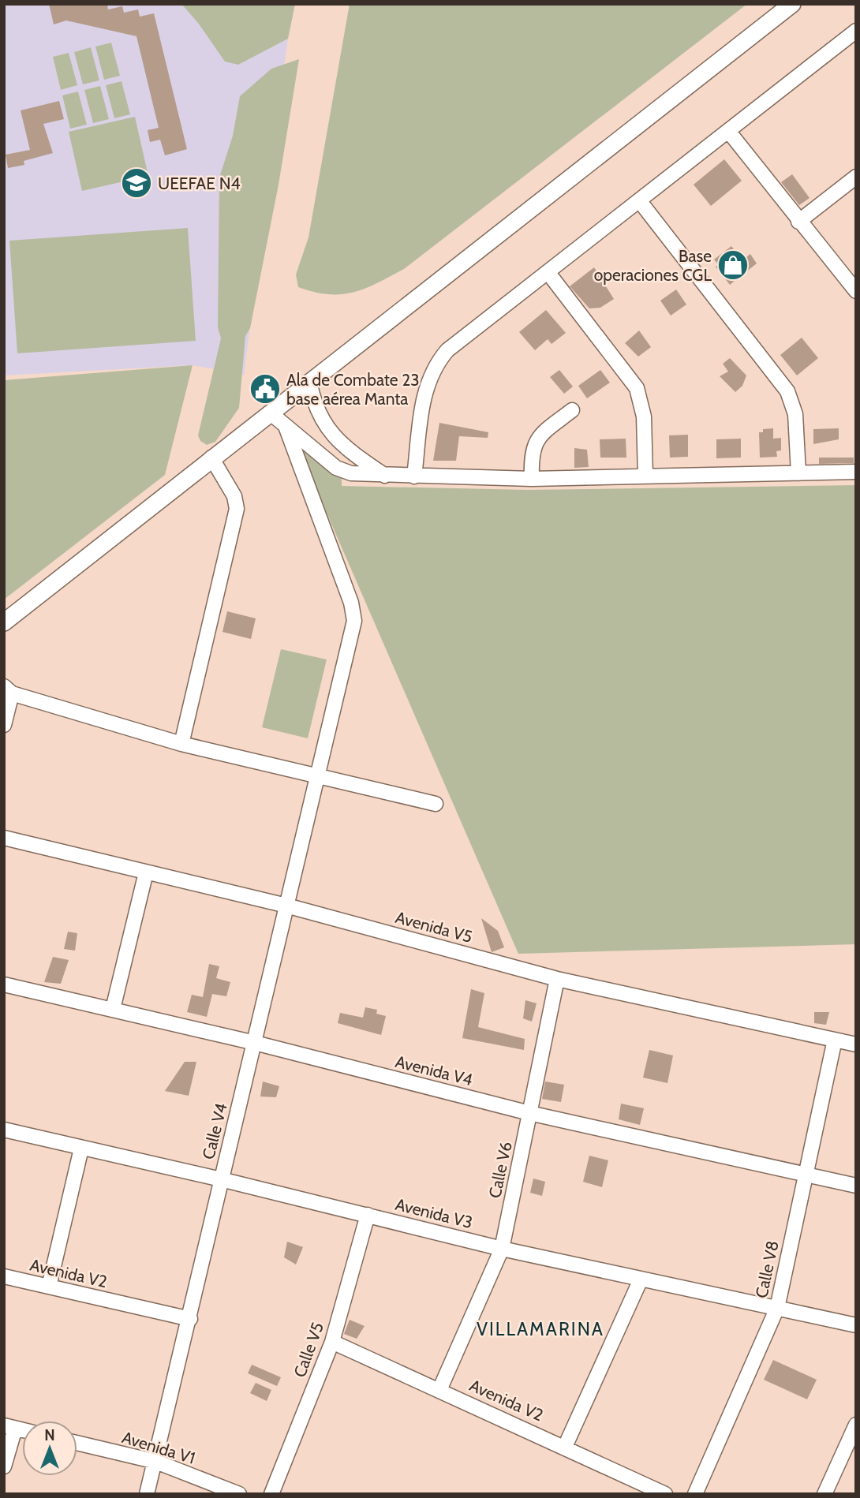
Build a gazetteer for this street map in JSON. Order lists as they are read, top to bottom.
{
  "streets": {
    "street": [
      "Avenida V5",
      "Avenida V4",
      "Calle V4",
      "Calle V6",
      "Avenida V3",
      "Calle V8",
      "Avenida V2",
      "Calle V5",
      "Avenida V1"
    ]
  },
  "crossings": [
    ["Avenida V5", "Calle V4"],
    ["Avenida V5", "Calle V6"],
    ["Avenida V5", "Calle V8"],
    ["Avenida V4", "Calle V4"],
    ["Avenida V4", "Calle V6"],
    ["Avenida V4", "Calle V8"],
    ["Calle V4", "Avenida V3"],
    ["Calle V4", "Avenida V2"],
    ["Calle V4", "Avenida V1"],
    ["Calle V6", "Avenida V3"],
    ["Calle V6", "Avenida V2"],
    ["Avenida V3", "Calle V8"],
    ["Avenida V3", "Calle V5"],
    ["Avenida V2", "Calle V5"]
  ],
  "districts": ["VILLAMARINA"],
  "places": {
    "school or university": ["UEEFAE N4"],
    "shop": ["Base operaciones CGL"],
    "public building": ["Ala de Combate 23 base aérea Manta"]
  },
  "north": "top"
}
